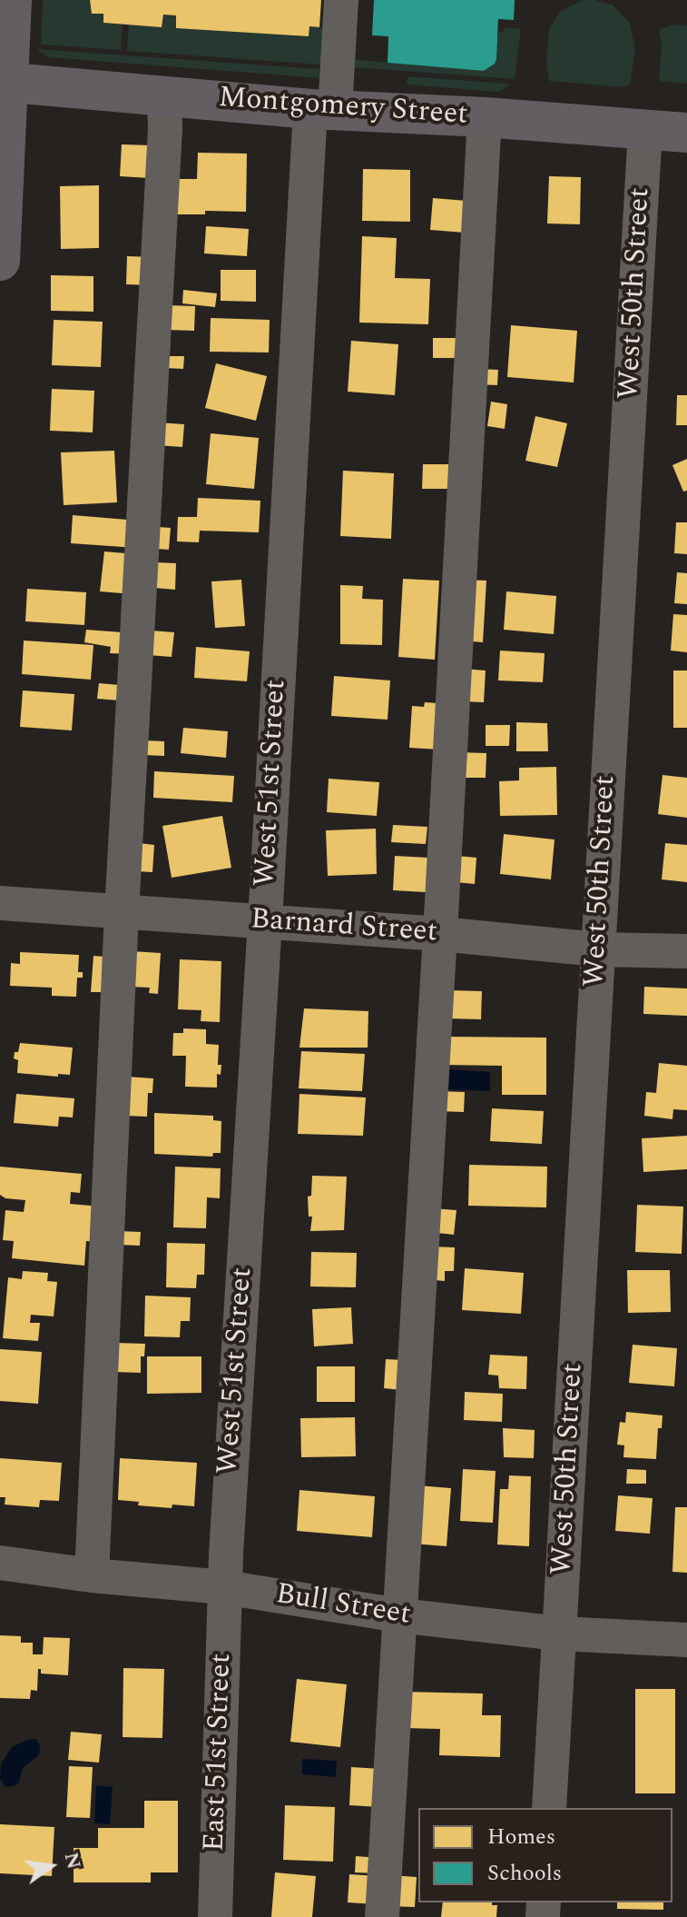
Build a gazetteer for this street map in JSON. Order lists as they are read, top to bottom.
{
  "streets": {
    "main road": ["Montgomery Street"],
    "street": [
      "West 50th Street",
      "West 51st Street",
      "Barnard Street",
      "Bull Street",
      "East 51st Street"
    ]
  },
  "crossings": [
    ["Montgomery Street", "West 50th Street"],
    ["Montgomery Street", "West 51st Street"],
    ["West 50th Street", "Barnard Street"],
    ["West 50th Street", "Bull Street"],
    ["West 51st Street", "Barnard Street"],
    ["West 51st Street", "Bull Street"],
    ["West 51st Street", "East 51st Street"],
    ["Bull Street", "East 51st Street"]
  ],
  "legend": ["Homes", "Schools"],
  "north": "right"
}
